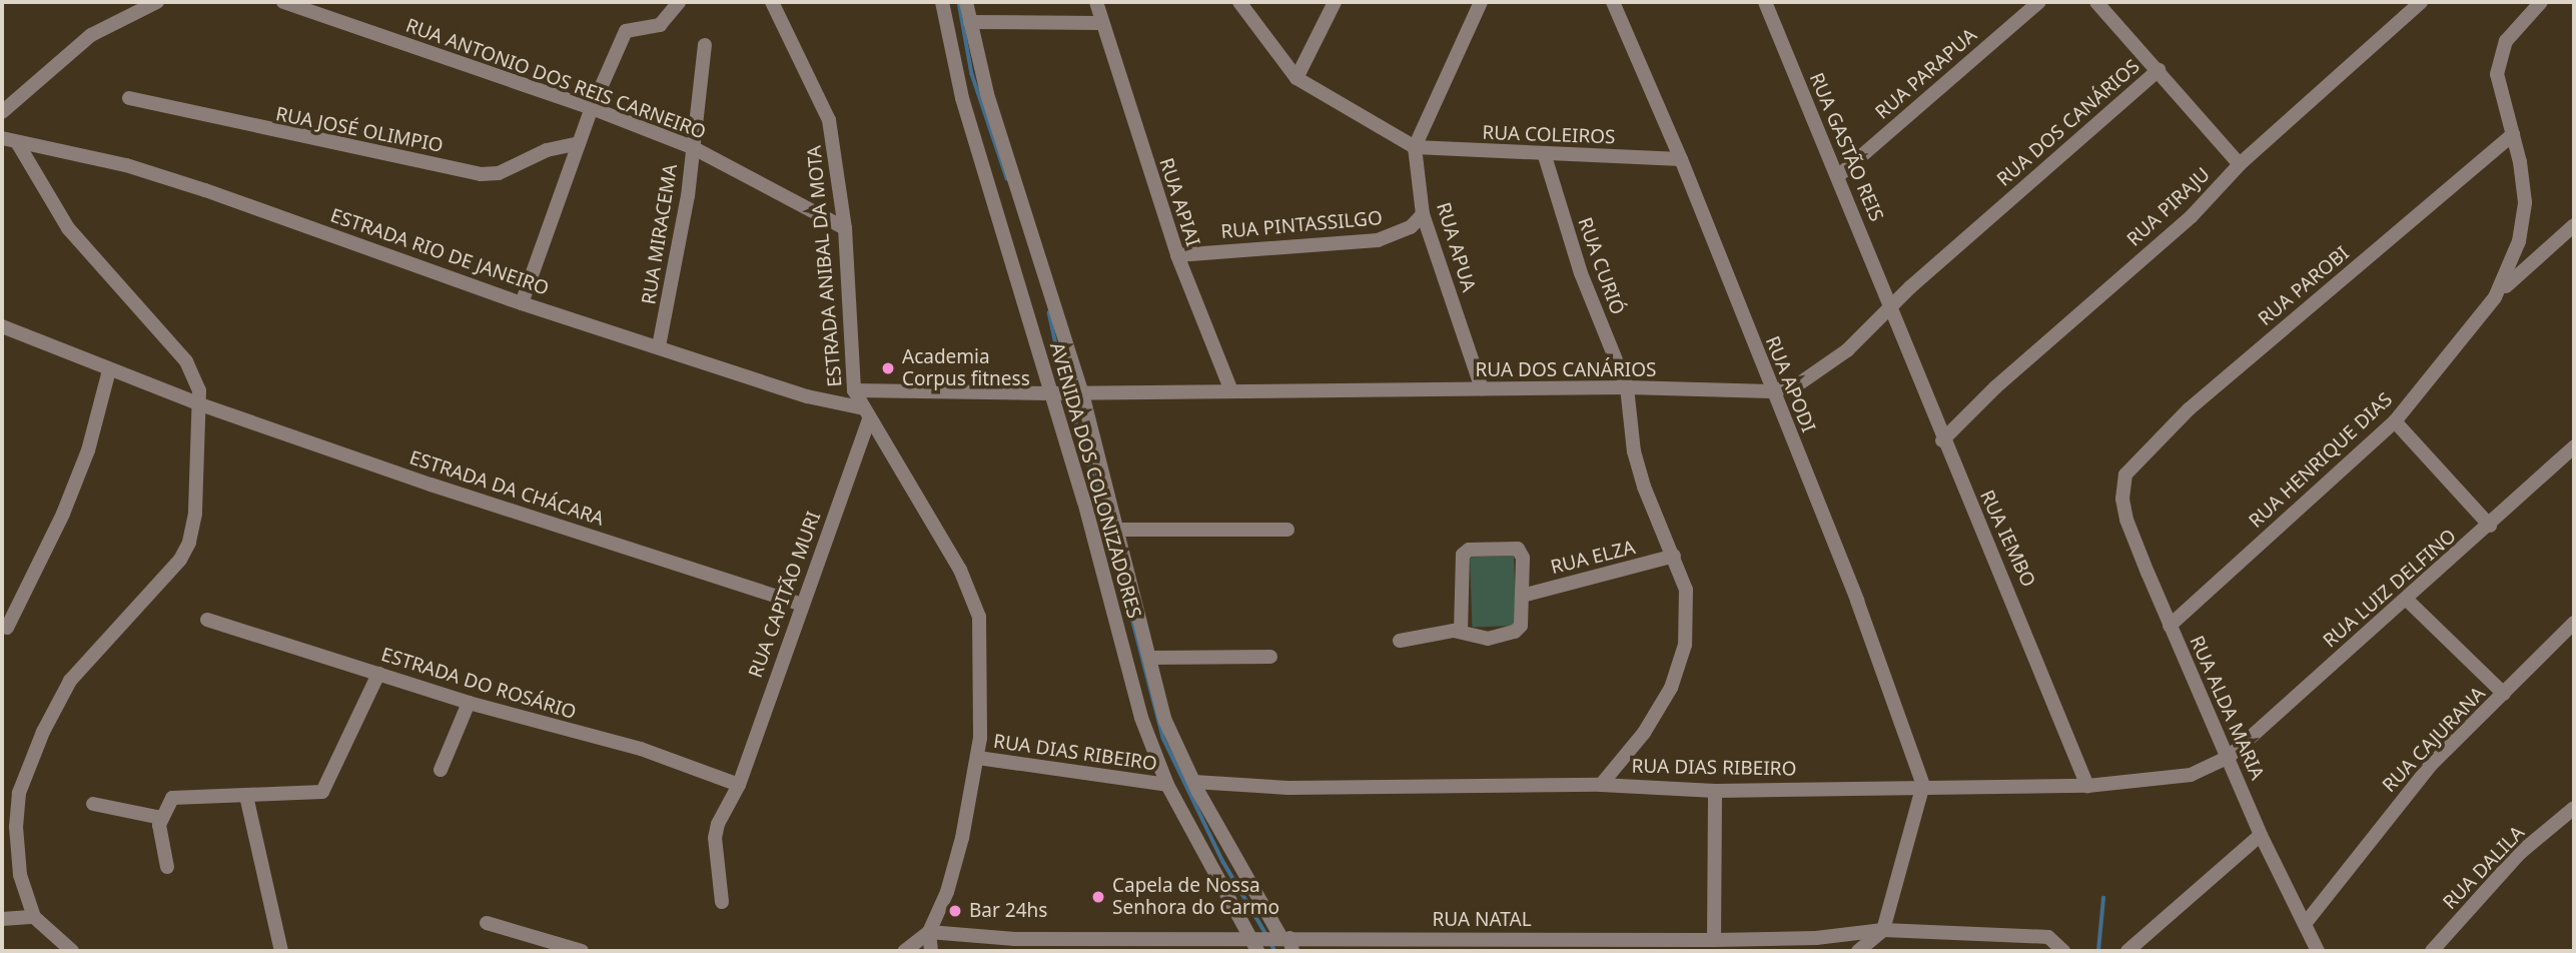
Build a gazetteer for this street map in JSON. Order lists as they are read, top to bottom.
{
  "streets": {
    "street": [
      "RUA PARAPUA",
      "RUA ANTONIO DOS REIS CARNEIRO",
      "RUA DOS CANÁRIOS",
      "RUA JOSÉ OLIMPIO",
      "RUA COLEIROS",
      "RUA GASTÃO REIS",
      "RUA APIAI",
      "RUA PIRAJU",
      "RUA PINTASSILGO",
      "RUA MIRACEMA",
      "RUA APUA",
      "ESTRADA RIO DE JANEIRO",
      "ESTRADA ANIBAL DA MOTA",
      "RUA CURIÓ",
      "RUA PAROBI",
      "RUA APODI",
      "RUA HENRIQUE DIAS",
      "AVENIDA DOS COLONIZADORES",
      "ESTRADA DA CHÁCARA",
      "RUA IEMBO",
      "RUA ELZA",
      "RUA LUIZ DELFINO",
      "RUA CAPITÃO MURI",
      "ESTRADA DO ROSÁRIO",
      "RUA ALDA MARIA",
      "RUA CAJURANA",
      "RUA DIAS RIBEIRO",
      "RUA DALILA",
      "RUA NATAL"
    ]
  },
  "crossings": [
    ["RUA PARAPUA", "RUA GASTÃO REIS"],
    ["RUA ANTONIO DOS REIS CARNEIRO", "RUA MIRACEMA"],
    ["RUA ANTONIO DOS REIS CARNEIRO", "ESTRADA ANIBAL DA MOTA"],
    ["RUA DOS CANÁRIOS", "RUA GASTÃO REIS"],
    ["RUA DOS CANÁRIOS", "RUA APIAI"],
    ["RUA DOS CANÁRIOS", "RUA APUA"],
    ["RUA DOS CANÁRIOS", "ESTRADA ANIBAL DA MOTA"],
    ["RUA DOS CANÁRIOS", "RUA CURIÓ"],
    ["RUA DOS CANÁRIOS", "RUA APODI"],
    ["RUA DOS CANÁRIOS", "AVENIDA DOS COLONIZADORES"],
    ["RUA DOS CANÁRIOS", "RUA IEMBO"],
    ["RUA COLEIROS", "RUA APUA"],
    ["RUA COLEIROS", "RUA CURIÓ"],
    ["RUA COLEIROS", "RUA APODI"],
    ["RUA GASTÃO REIS", "RUA IEMBO"],
    ["RUA APIAI", "RUA PINTASSILGO"],
    ["RUA PIRAJU", "RUA IEMBO"],
    ["RUA PINTASSILGO", "RUA APUA"],
    ["RUA MIRACEMA", "ESTRADA RIO DE JANEIRO"],
    ["ESTRADA RIO DE JANEIRO", "ESTRADA ANIBAL DA MOTA"],
    ["ESTRADA RIO DE JANEIRO", "RUA CAPITÃO MURI"],
    ["ESTRADA ANIBAL DA MOTA", "RUA CAPITÃO MURI"],
    ["ESTRADA ANIBAL DA MOTA", "RUA DIAS RIBEIRO"],
    ["ESTRADA ANIBAL DA MOTA", "RUA NATAL"],
    ["RUA CURIÓ", "RUA ELZA"],
    ["RUA CURIÓ", "RUA DIAS RIBEIRO"],
    ["RUA PAROBI", "RUA HENRIQUE DIAS"],
    ["RUA PAROBI", "RUA ALDA MARIA"],
    ["RUA APODI", "RUA DIAS RIBEIRO"],
    ["RUA HENRIQUE DIAS", "RUA ALDA MARIA"],
    ["AVENIDA DOS COLONIZADORES", "RUA DIAS RIBEIRO"],
    ["AVENIDA DOS COLONIZADORES", "RUA NATAL"],
    ["ESTRADA DA CHÁCARA", "RUA CAPITÃO MURI"],
    ["RUA IEMBO", "RUA DIAS RIBEIRO"],
    ["RUA LUIZ DELFINO", "RUA ALDA MARIA"],
    ["RUA LUIZ DELFINO", "RUA DIAS RIBEIRO"],
    ["RUA CAPITÃO MURI", "ESTRADA DO ROSÁRIO"],
    ["RUA ALDA MARIA", "RUA CAJURANA"],
    ["RUA ALDA MARIA", "RUA DIAS RIBEIRO"]
  ],
  "places": ["Academia Corpus fitness", "Capela de Nossa Senhora do Carmo", "Bar 24hs"]
}
